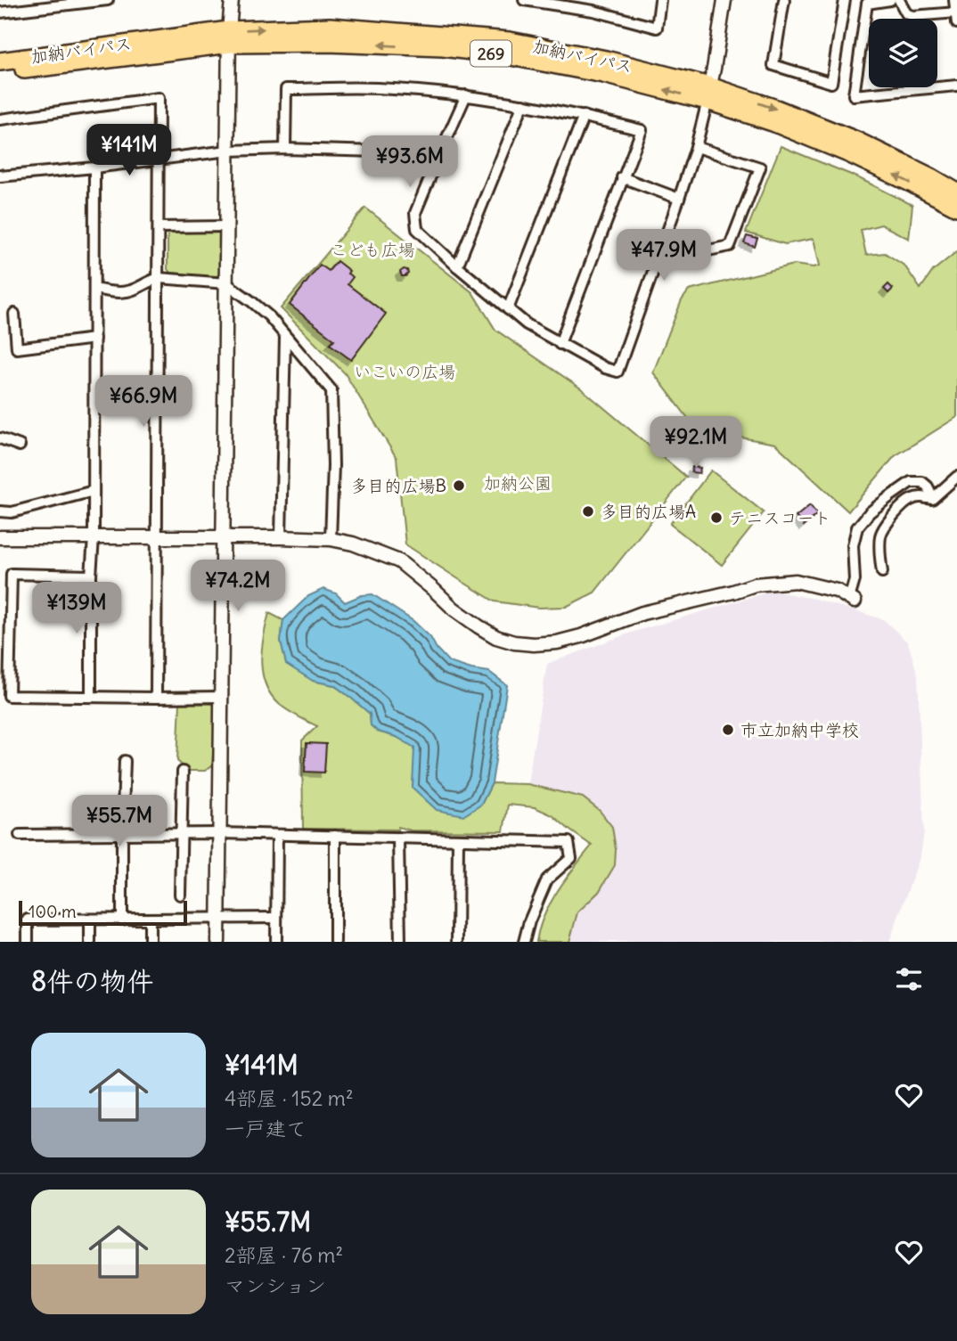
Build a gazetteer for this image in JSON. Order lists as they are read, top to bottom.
{
  "streets": {
    "highway": ["加納バイパス", "269"]
  },
  "parks": ["こども広場", "いこいの広場", "加納公園"],
  "places": [
    "多目的広場B",
    "多目的広場A",
    "テニスコート",
    "市立加納中学校"
  ],
  "scale_bar": "100 m",
  "page": {
    "price": [
      "¥141M",
      "¥93.6M",
      "¥47.9M",
      "¥66.9M",
      "¥92.1M",
      "¥74.2M",
      "¥139M",
      "¥55.7M"
    ],
    "scale": "100 m",
    "heading": "8件の物件",
    "list": [
      {
        "name": "¥141M",
        "note": "4部屋 · 152 m² · 一戸建て"
      },
      {
        "name": "¥55.7M",
        "note": "2部屋 · 76 m² · マンション"
      }
    ]
  }
}
